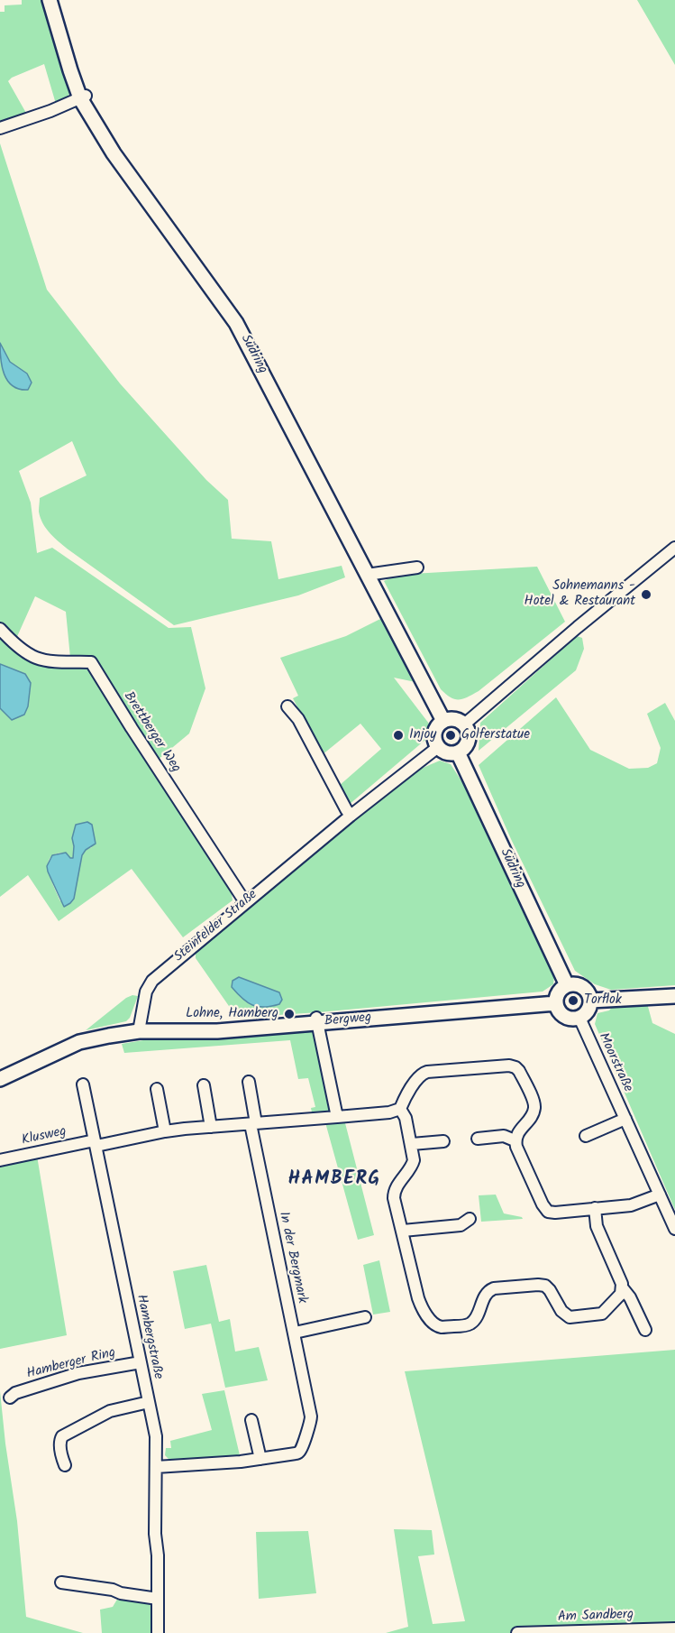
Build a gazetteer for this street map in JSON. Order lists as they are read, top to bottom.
{
  "streets": {
    "main road": ["Südring", "Bergweg"],
    "street": [
      "Brettberger Weg",
      "Steinfelder Straße",
      "Moorstraße",
      "Klusweg",
      "In der Bergmark",
      "Hambergstraße",
      "Hamberger Ring",
      "Am Sandberg"
    ]
  },
  "crossings": [
    ["Südring", "Steinfelder Straße"],
    ["Südring", "Bergweg"],
    ["Südring", "Moorstraße"],
    ["Brettberger Weg", "Steinfelder Straße"],
    ["Steinfelder Straße", "Bergweg"],
    ["Bergweg", "Moorstraße"],
    ["Klusweg", "Hambergstraße"],
    ["In der Bergmark", "Hambergstraße"],
    ["Hambergstraße", "Hamberger Ring"]
  ],
  "districts": ["HAMBERG"],
  "places": [
    "Sohnemanns - Hotel & Restaurant",
    "Injoy",
    "Golferstatue",
    "Torflok",
    "Lohne, Hamberg"
  ]
}
